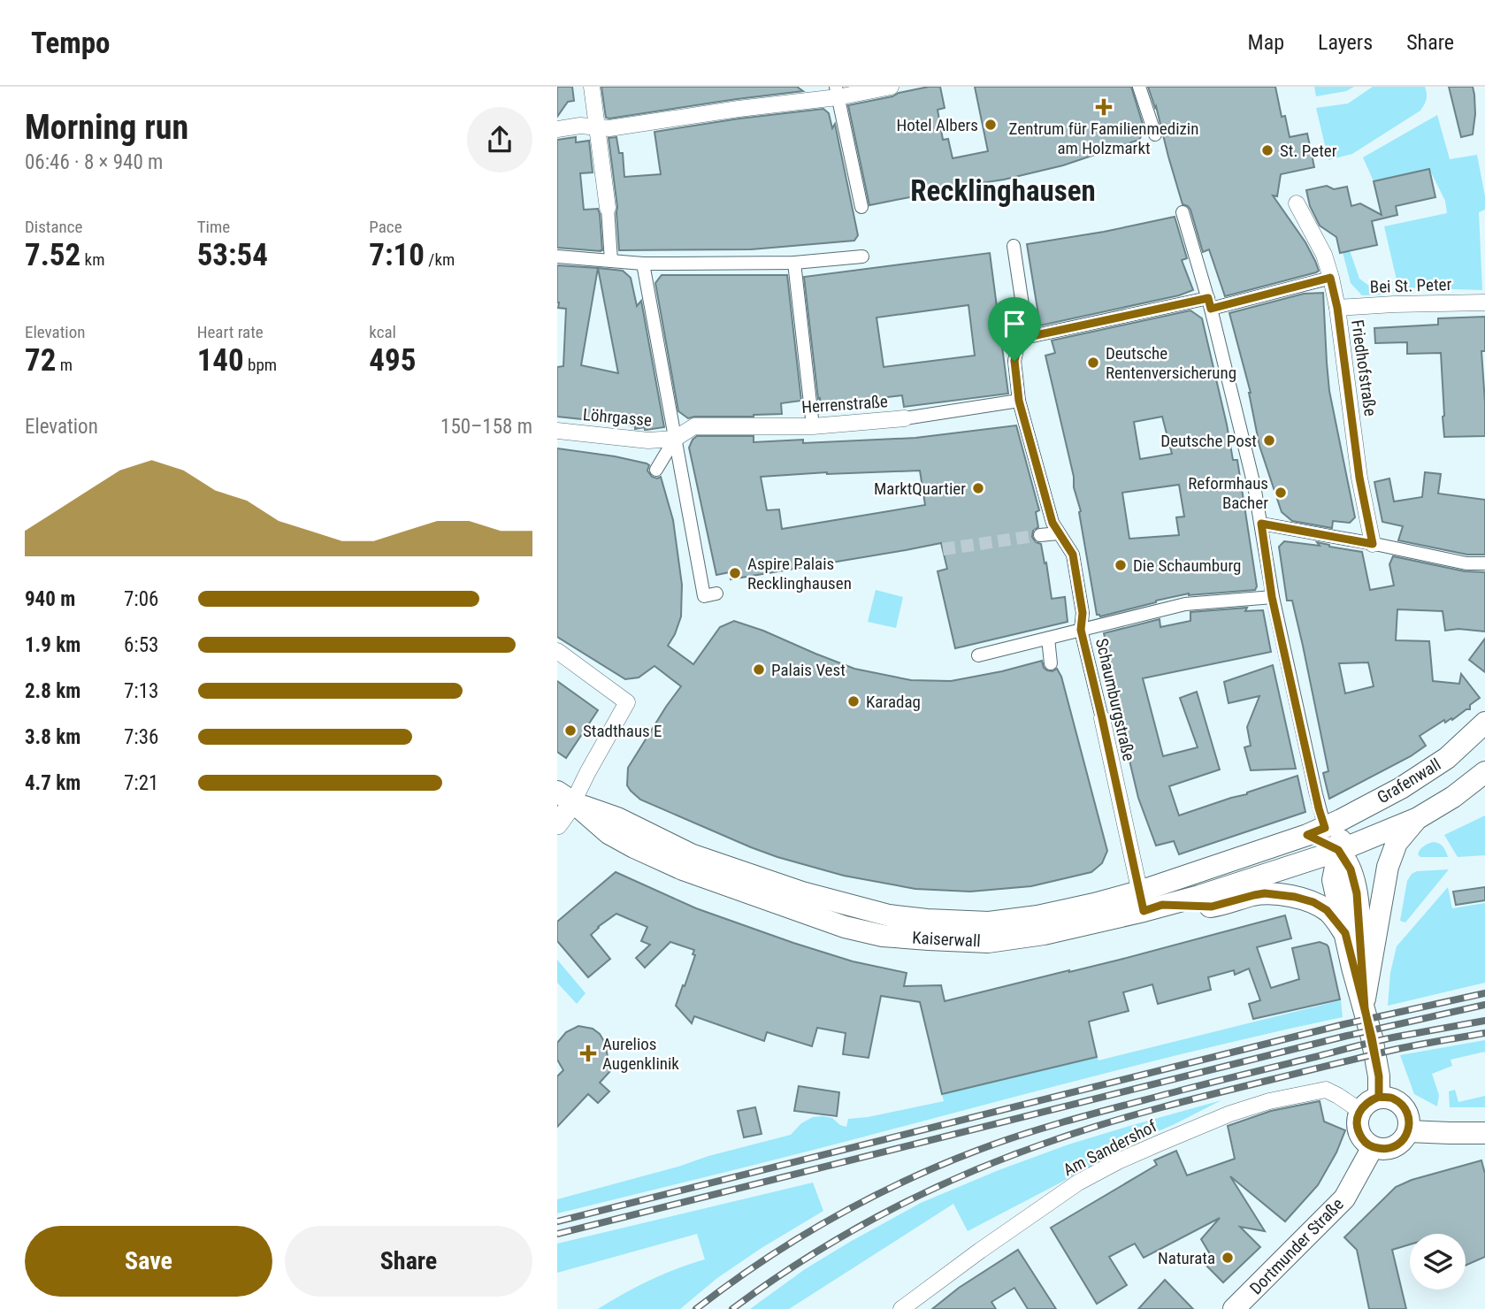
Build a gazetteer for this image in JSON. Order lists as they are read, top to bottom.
{
  "streets": {
    "main road": ["Grafenwall", "Kaiserwall", "Dortmunder Straße"],
    "street": [
      "Bei St. Peter",
      "Friedhofstraße",
      "Herrenstraße",
      "Löhrgasse",
      "Schaumburgstraße",
      "Am Sandershof"
    ]
  },
  "crossings": [
    ["Bei St. Peter", "Friedhofstraße"],
    ["Herrenstraße", "Löhrgasse"],
    ["Herrenstraße", "Schaumburgstraße"],
    ["Schaumburgstraße", "Kaiserwall"],
    ["Grafenwall", "Kaiserwall"],
    ["Am Sandershof", "Dortmunder Straße"]
  ],
  "districts": ["Recklinghausen"],
  "places": {
    "health": ["Zentrum für Familienmedizin am Holzmarkt", "Aurelios Augenklinik"],
    "other": [
      "Hotel Albers",
      "St. Peter",
      "Deutsche Rentenversicherung",
      "Deutsche Post",
      "MarktQuartier",
      "Reformhaus Bacher",
      "Die Schaumburg",
      "Aspire Palais Recklinghausen",
      "Palais Vest",
      "Karadag",
      "Stadthaus E",
      "Naturata"
    ]
  },
  "page": {
    "header": "Tempo",
    "nav": ["Map", "Layers", "Share"],
    "heading": ["Morning run", "06:46 · 8 × 940 m"],
    "stats": [
      ["Distance", "7.52 km"],
      ["Time", "53:54"],
      ["Pace", "7:10 /km"],
      ["Elevation", "72 m"],
      ["Heart rate", "140 bpm"],
      ["kcal", "495"]
    ],
    "chart": ["Elevation", "150–158 m"],
    "list": [
      {
        "name": "940 m",
        "note": "7:06"
      },
      {
        "name": "1.9 km",
        "note": "6:53"
      },
      {
        "name": "2.8 km",
        "note": "7:13"
      },
      {
        "name": "3.8 km",
        "note": "7:36"
      },
      {
        "name": "4.7 km",
        "note": "7:21"
      }
    ],
    "buttons": ["Save", "Share"]
  }
}
